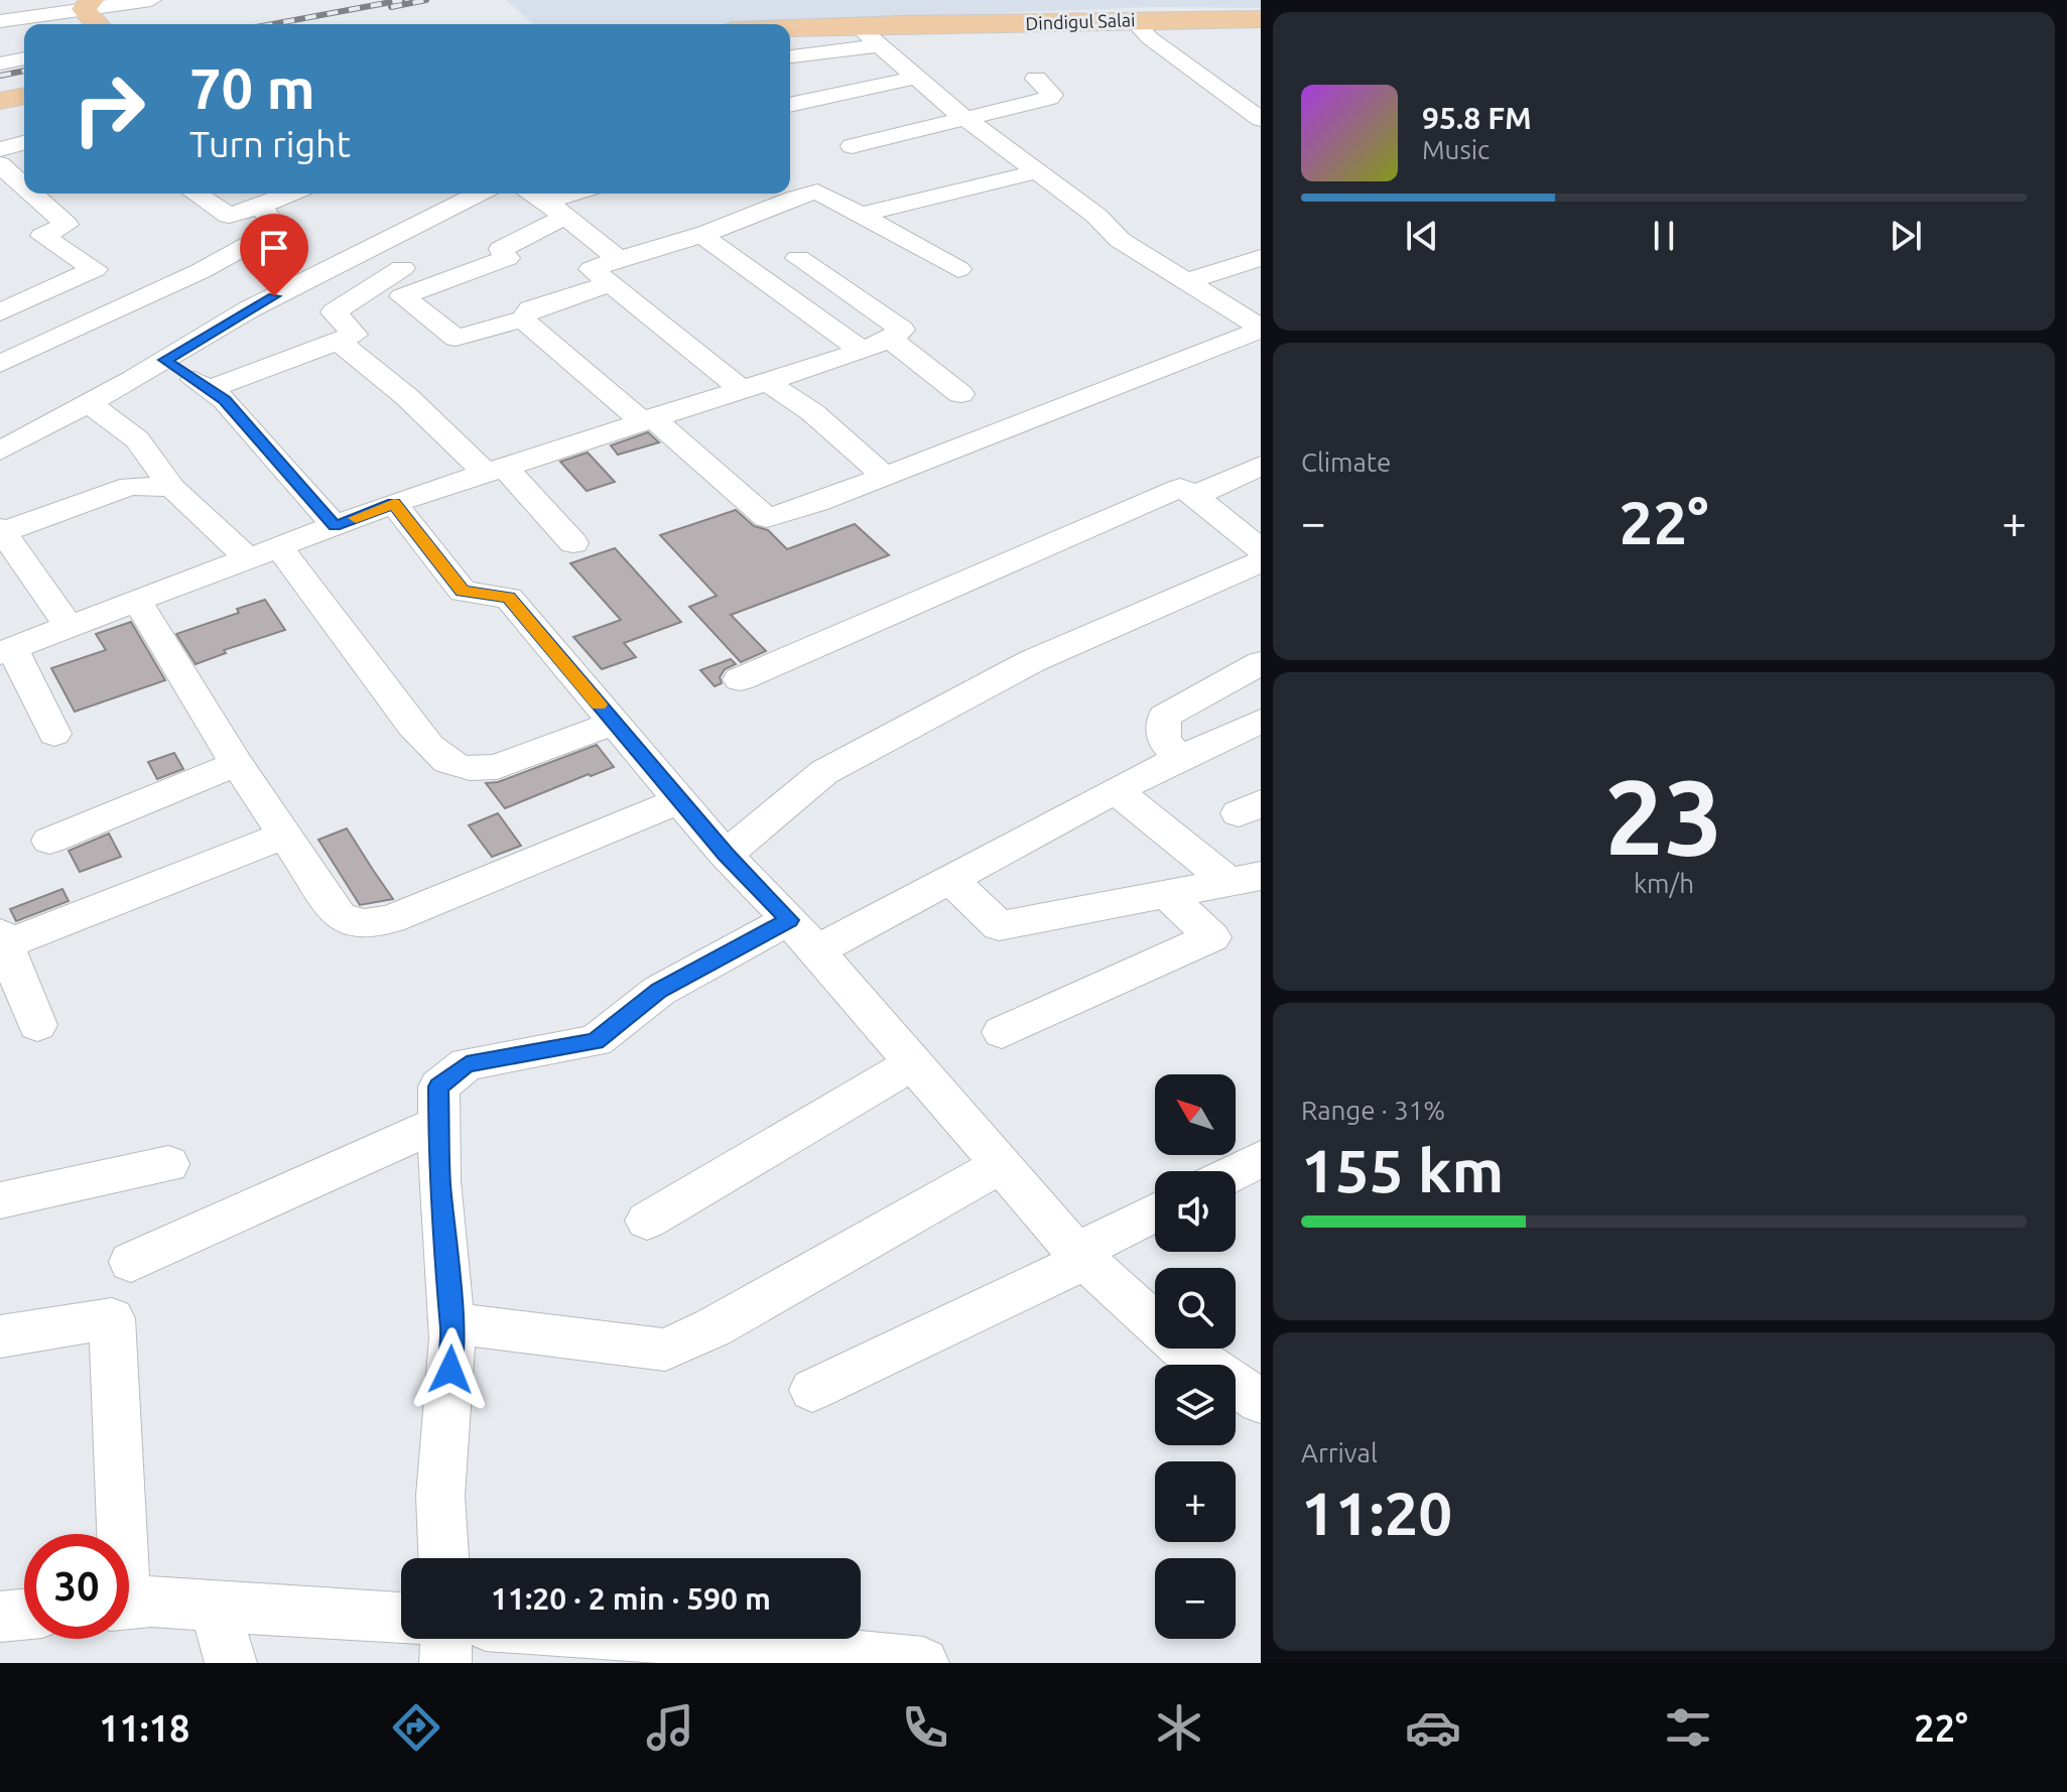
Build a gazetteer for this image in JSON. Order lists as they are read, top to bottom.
{
  "streets": {
    "main road": ["Dindigul Salai"]
  },
  "north": "top left",
  "page": {
    "turn": ["70 m", "Turn right"],
    "song": ["95.8 FM", "Music"],
    "tile": [
      "Climate",
      ["23", "km/h"],
      ["Range · 31%", "155 km"],
      ["Arrival", "11:20"]
    ],
    "heat": ["−", "22°", "+"],
    "map_buttons": ["+", "−"],
    "limit": "30",
    "trip": "11:20 · 2 min · 590 m",
    "tabs": ["11:18", "22°"]
  }
}
